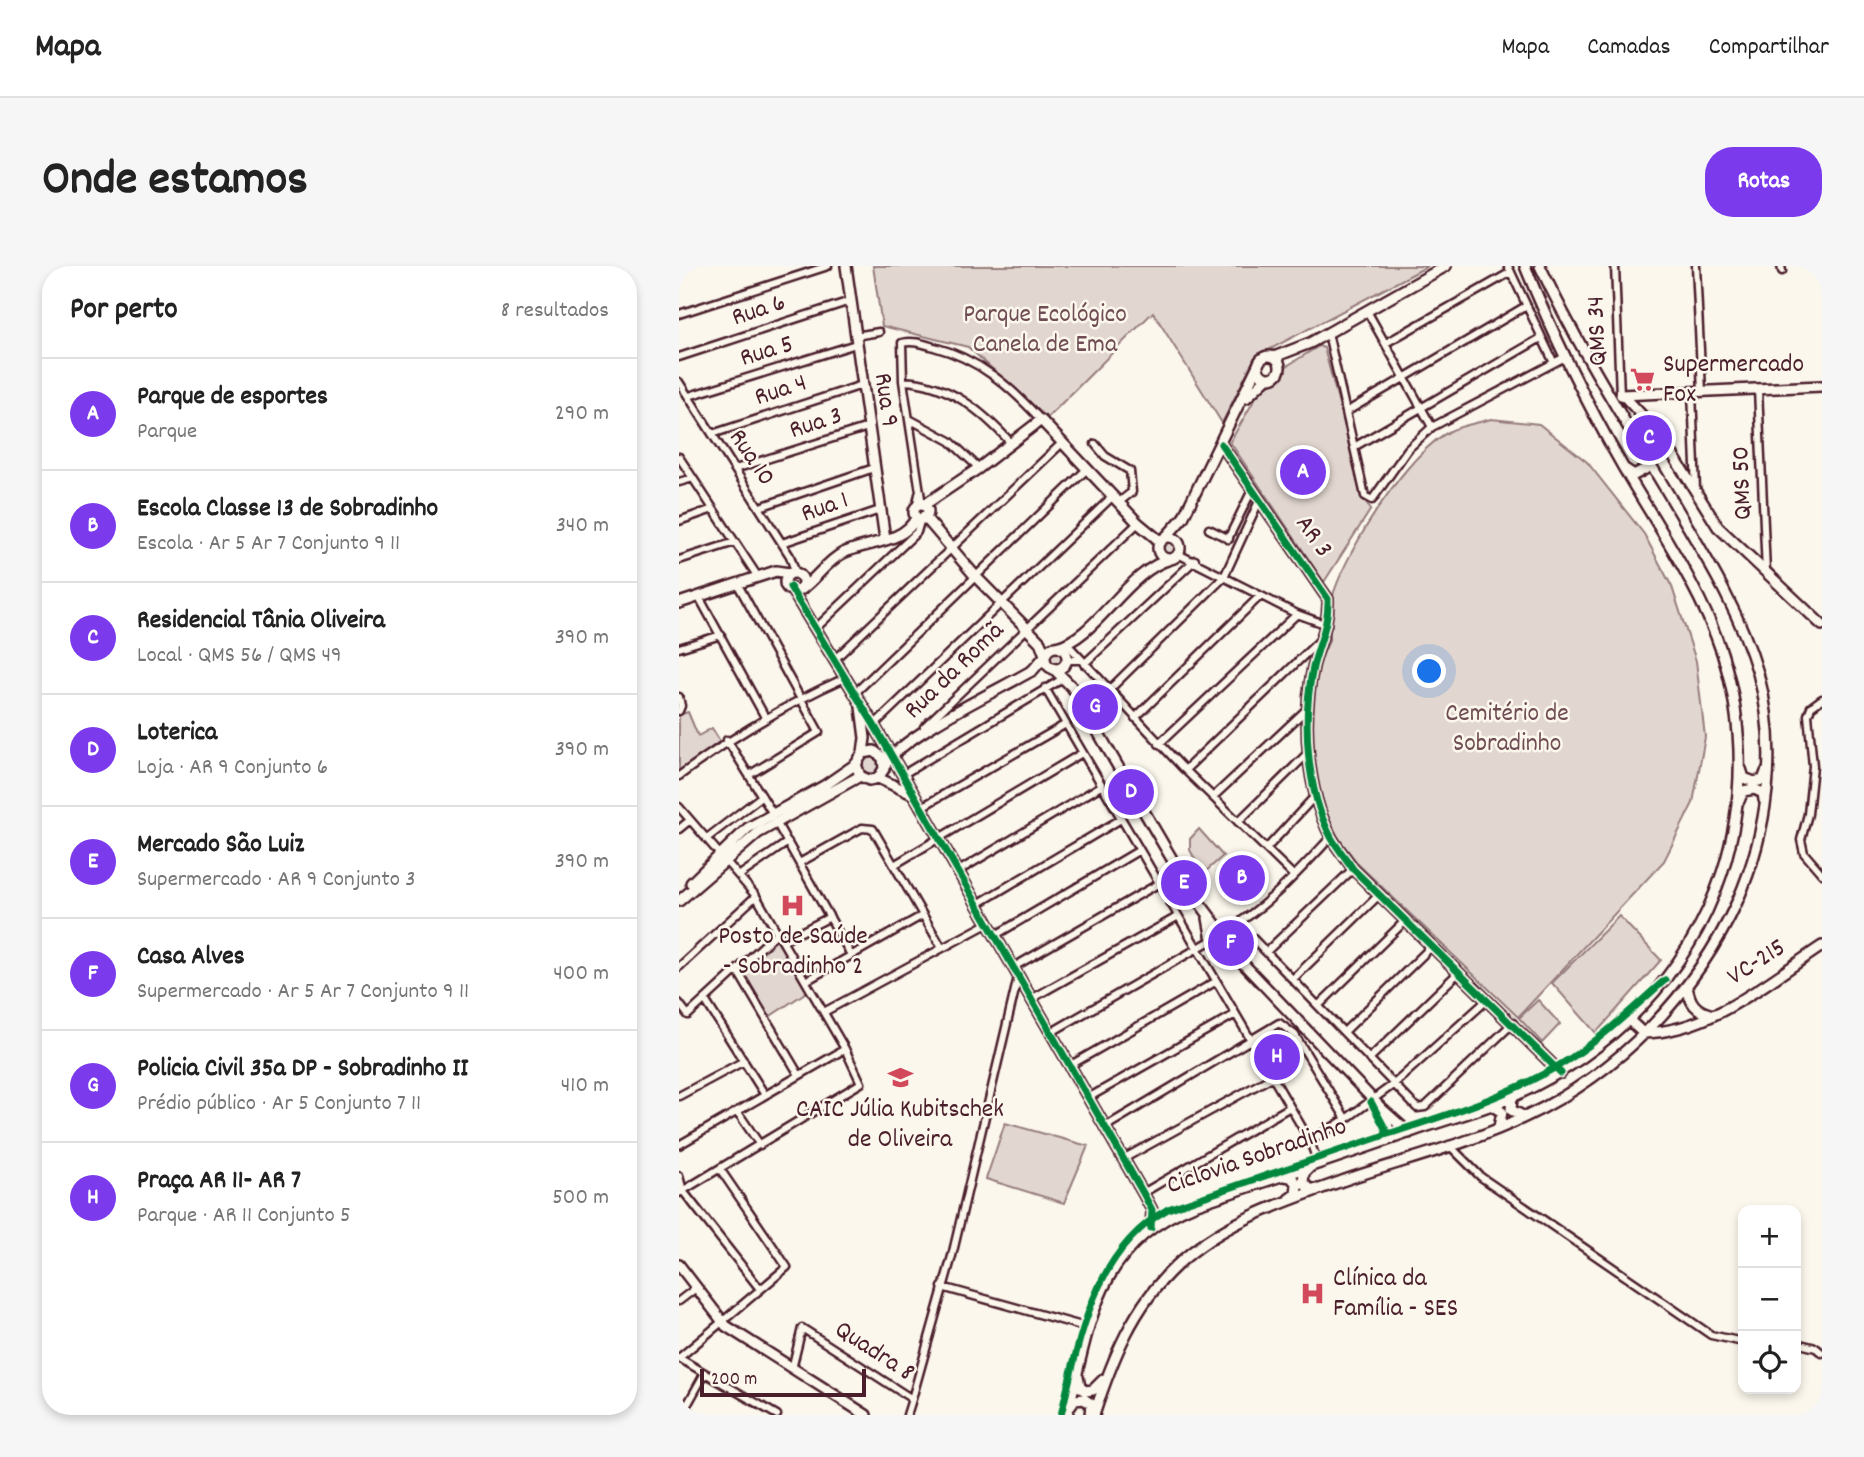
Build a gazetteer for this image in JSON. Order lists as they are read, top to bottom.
{
  "streets": {
    "street": [
      "Rua 6",
      "QMS 34",
      "Rua 5",
      "Rua 4",
      "Rua 9",
      "Rua 3",
      "Rua 10",
      "QMS 50",
      "Rua 1",
      "AR 3",
      "Rua da Romã",
      "VC-215",
      "Quadra 8"
    ],
    "cycle path": ["Ciclovia Sobradinho"]
  },
  "crossings": [
    ["Rua 6", "Rua 9"],
    ["Rua 5", "Rua 9"],
    ["Rua 5", "Rua 10"],
    ["Rua 4", "Rua 9"],
    ["Rua 4", "Rua 10"],
    ["Rua 9", "Rua 3"],
    ["Rua 9", "Rua 1"],
    ["Rua 3", "Rua 10"],
    ["Rua 10", "Rua 1"]
  ],
  "parks": ["Parque Ecológico Canela de Ema", "Cemitério de Sobradinho"],
  "places": {
    "supermarket": ["Supermercado Fox"],
    "hospital": ["Posto de Saúde - Sobradinho 2", "Clínica da Família - SES"],
    "school or university": ["CAIC Júlia Kubitschek de Oliveira"]
  },
  "scale_bar": "200 m",
  "page": {
    "header": "Mapa",
    "nav": ["Mapa", "Camadas", "Compartilhar"],
    "title": "Onde estamos",
    "buttons": "Rotas",
    "heading": ["Por perto", "8 resultados"],
    "list": [
      {
        "mark": "A",
        "name": "Parque de esportes",
        "note": "Parque",
        "value": "290 m"
      },
      {
        "mark": "B",
        "name": "Escola Classe 13 de Sobradinho",
        "note": "Escola · Ar 5 Ar 7 Conjunto 9 11",
        "value": "340 m"
      },
      {
        "mark": "C",
        "name": "Residencial Tânia Oliveira",
        "note": "Local · QMS 56 / QMS 49",
        "value": "390 m"
      },
      {
        "mark": "D",
        "name": "Loterica",
        "note": "Loja · AR 9 Conjunto 6",
        "value": "390 m"
      },
      {
        "mark": "E",
        "name": "Mercado São Luiz",
        "note": "Supermercado · AR 9 Conjunto 3",
        "value": "390 m"
      },
      {
        "mark": "F",
        "name": "Casa Alves",
        "note": "Supermercado · Ar 5 Ar 7 Conjunto 9 11",
        "value": "400 m"
      },
      {
        "mark": "G",
        "name": "Policia Civil 35a DP - Sobradinho II",
        "note": "Prédio público · Ar 5 Conjunto 7 11",
        "value": "410 m"
      },
      {
        "mark": "H",
        "name": "Praça AR 11- AR 7",
        "note": "Parque · AR 11 Conjunto 5",
        "value": "500 m"
      }
    ],
    "pins": [
      "C",
      "A",
      "G",
      "D",
      "B",
      "E",
      "F",
      "H"
    ],
    "map_buttons": ["+", "−"],
    "scale": "200 m"
  }
}
